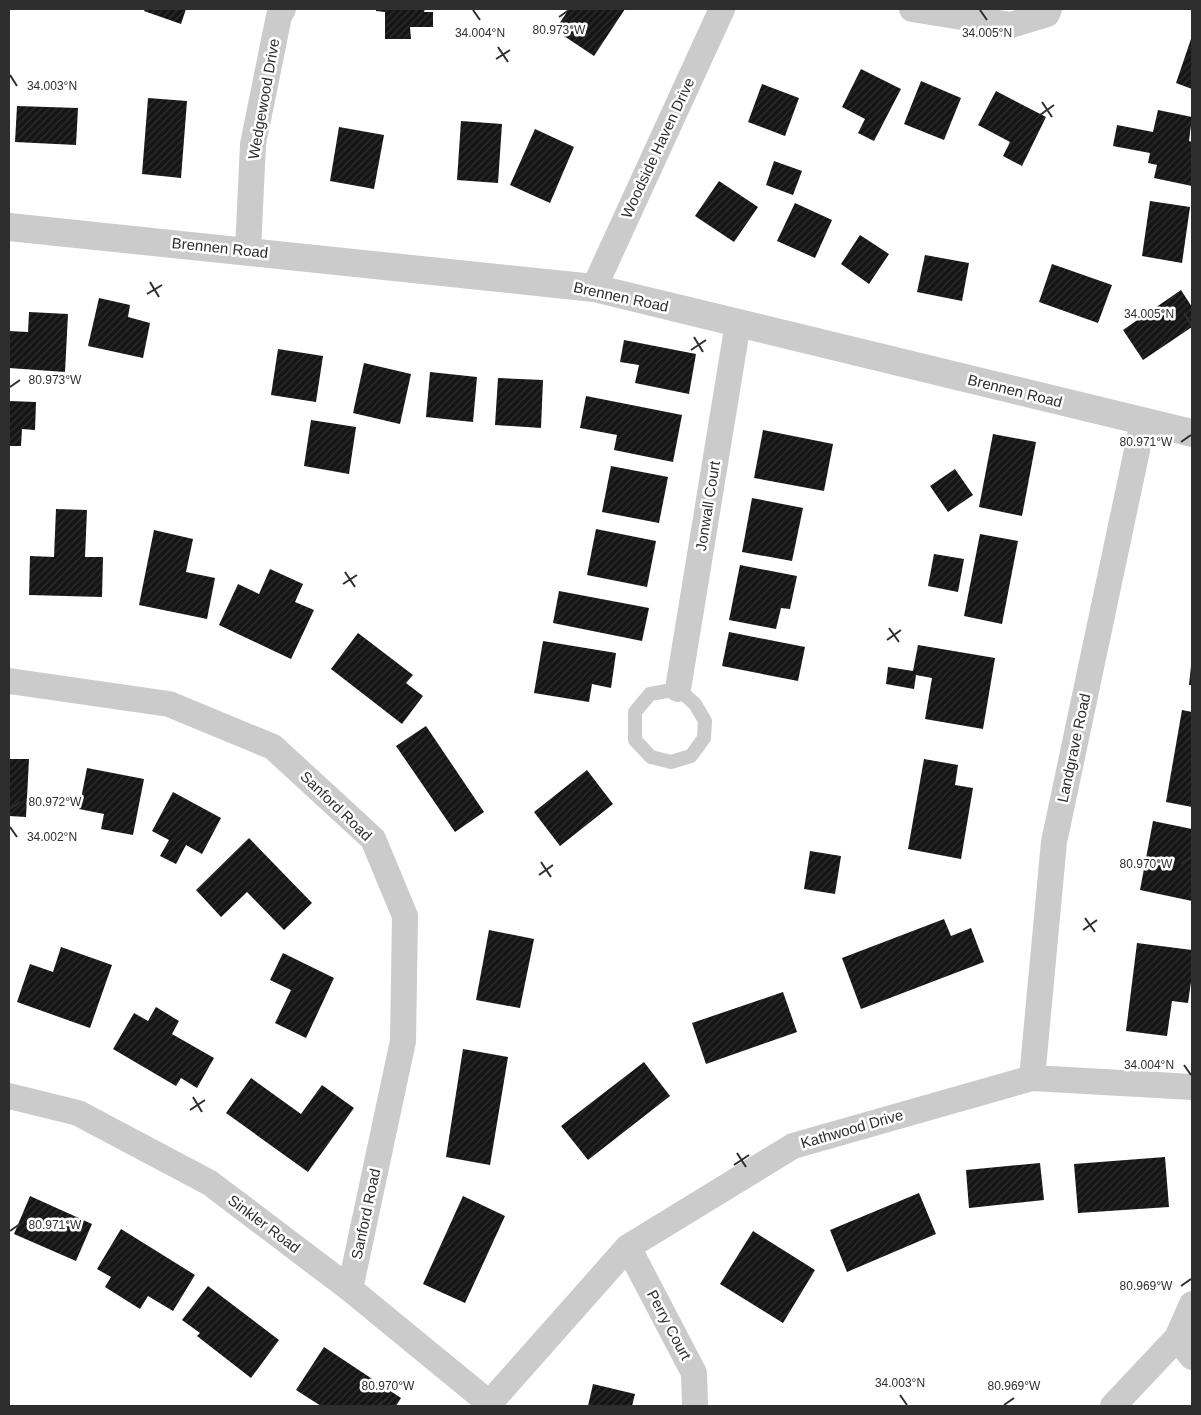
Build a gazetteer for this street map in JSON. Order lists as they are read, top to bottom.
{
  "streets": {
    "street": [
      "Wedgewood Drive",
      "Woodside Haven Drive",
      "Brennen Road",
      "Jonwall Court",
      "Landgrave Road",
      "Sanford Road",
      "Kathwood Drive",
      "Sinkler Road",
      "Perry Court"
    ]
  },
  "crossings": [
    ["Wedgewood Drive", "Brennen Road"],
    ["Woodside Haven Drive", "Brennen Road"],
    ["Brennen Road", "Jonwall Court"],
    ["Brennen Road", "Landgrave Road"],
    ["Landgrave Road", "Kathwood Drive"],
    ["Sanford Road", "Sinkler Road"],
    ["Kathwood Drive", "Sinkler Road"],
    ["Kathwood Drive", "Perry Court"]
  ],
  "coordinates": [
    "80.973°W",
    "34.004°N",
    "34.005°N",
    "34.003°N",
    "80.971°W",
    "80.972°W",
    "34.002°N",
    "80.970°W",
    "80.969°W"
  ]
}
